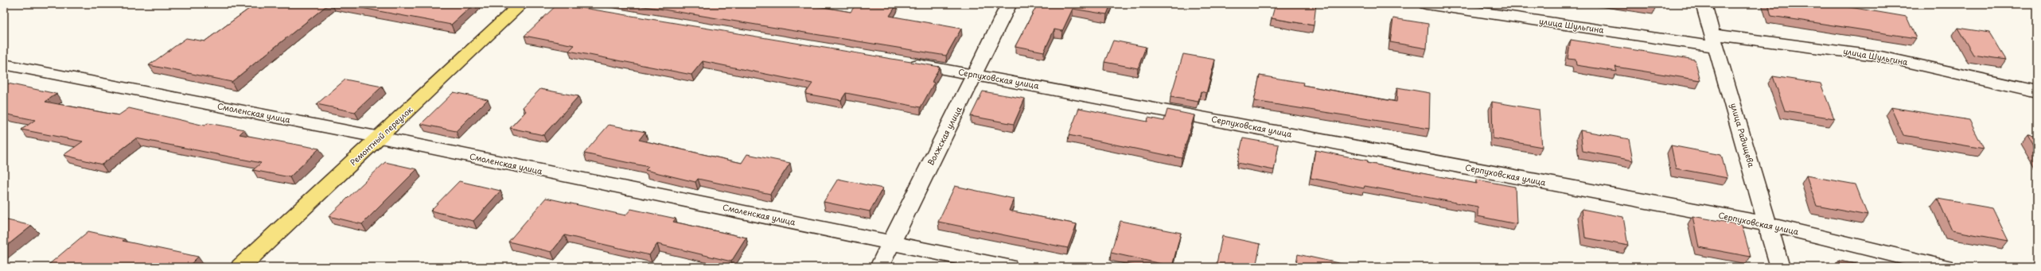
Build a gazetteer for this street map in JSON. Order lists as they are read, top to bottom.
{
  "streets": {
    "main road": ["Ремонтный переулок"],
    "street": [
      "улица Шульгина",
      "Серпуховская улица",
      "Смоленская улица",
      "улица Радищева",
      "Волжская улица"
    ]
  },
  "crossings": [
    ["улица Шульгина", "улица Радищева"],
    ["Серпуховская улица", "улица Радищева"],
    ["Серпуховская улица", "Волжская улица"],
    ["Смоленская улица", "Ремонтный переулок"],
    ["Смоленская улица", "Волжская улица"]
  ]
}
